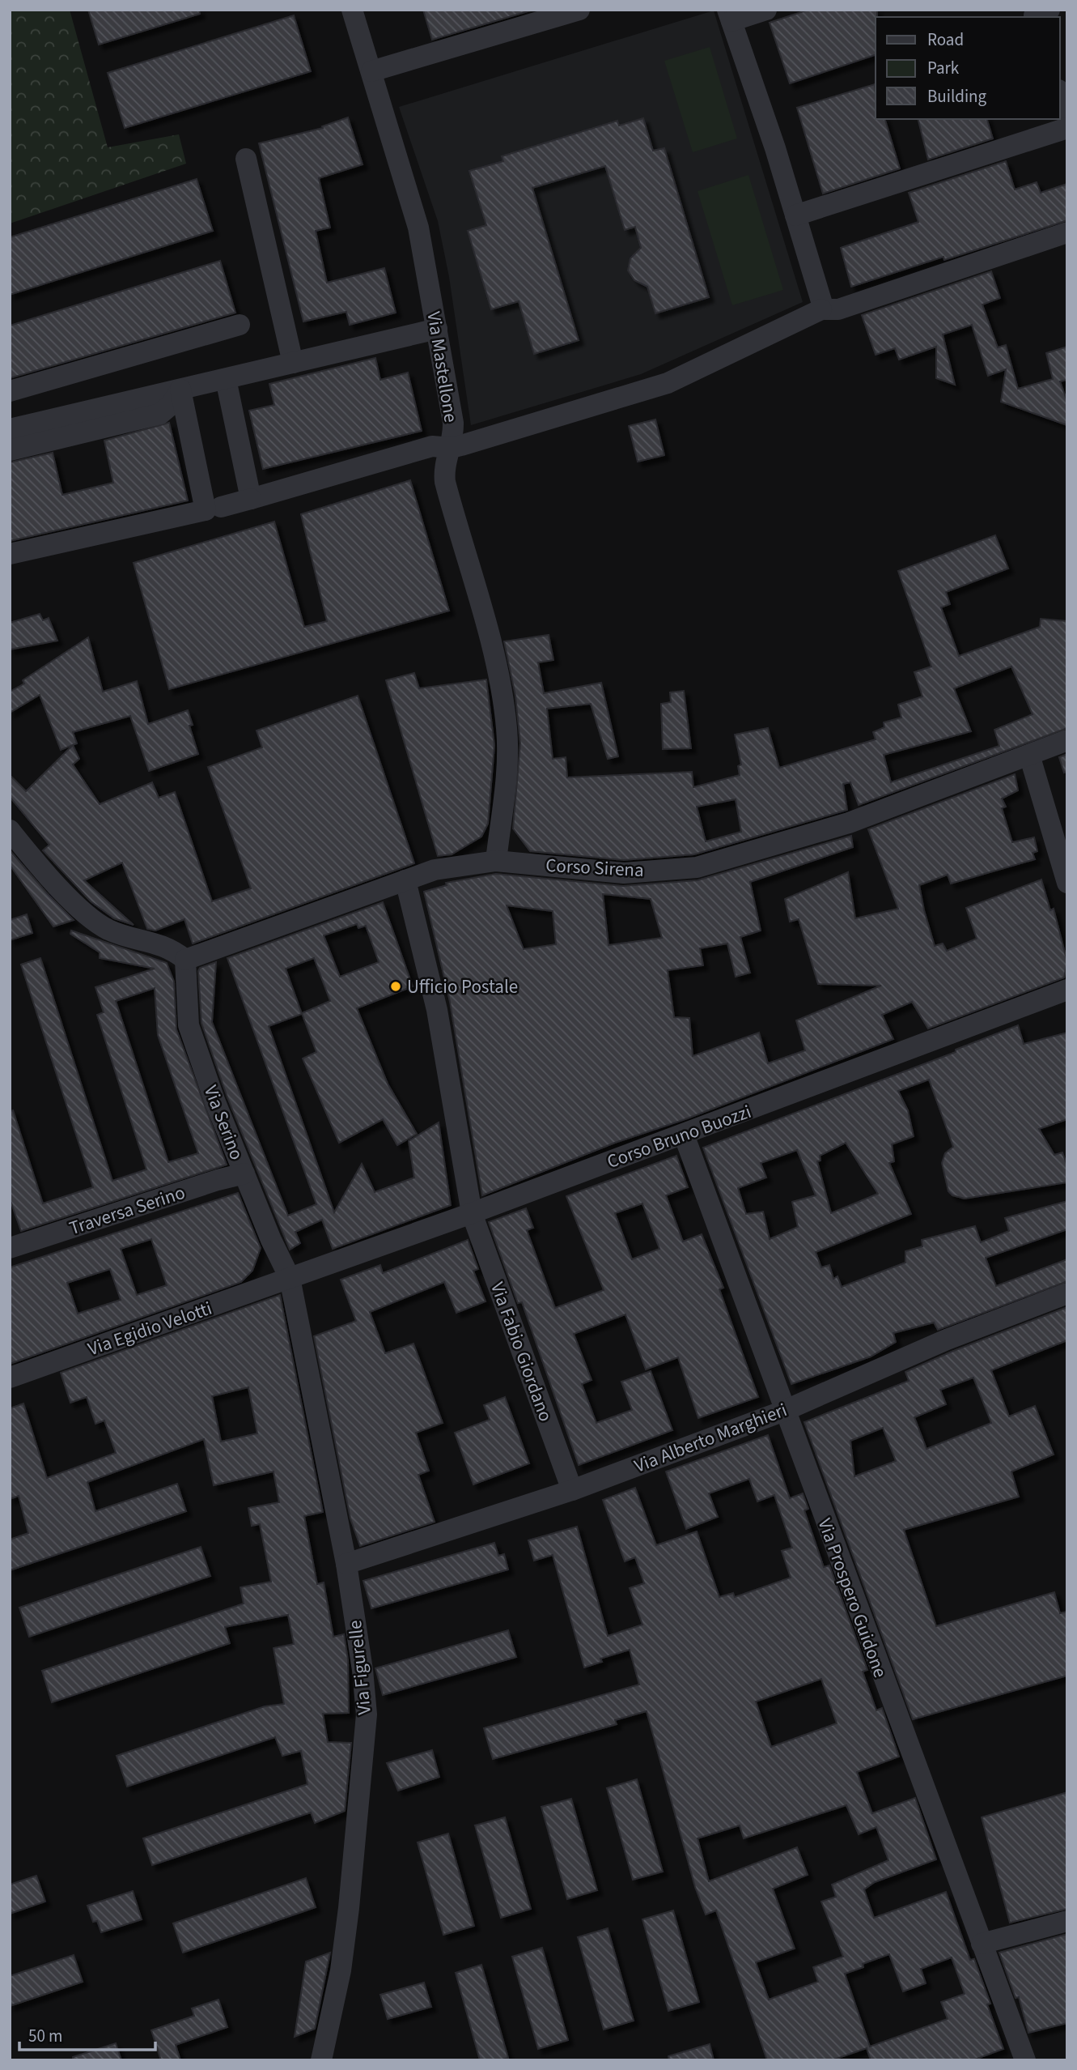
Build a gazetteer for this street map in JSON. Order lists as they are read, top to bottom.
{
  "streets": {
    "street": [
      "Via Mastellone",
      "Corso Sirena",
      "Via Serino",
      "Corso Bruno Buozzi",
      "Traversa Serino",
      "Via Egidio Velotti",
      "Via Fabio Giordano",
      "Via Alberto Marghieri",
      "Via Prospero Guidone",
      "Via Figurelle"
    ]
  },
  "crossings": [
    ["Via Mastellone", "Corso Sirena"],
    ["Corso Sirena", "Via Serino"],
    ["Corso Sirena", "Via Fabio Giordano"],
    ["Via Serino", "Corso Bruno Buozzi"],
    ["Via Serino", "Traversa Serino"],
    ["Via Serino", "Via Egidio Velotti"],
    ["Via Serino", "Via Figurelle"],
    ["Corso Bruno Buozzi", "Via Egidio Velotti"],
    ["Corso Bruno Buozzi", "Via Fabio Giordano"],
    ["Corso Bruno Buozzi", "Via Prospero Guidone"],
    ["Corso Bruno Buozzi", "Via Figurelle"],
    ["Via Egidio Velotti", "Via Figurelle"],
    ["Via Fabio Giordano", "Via Alberto Marghieri"],
    ["Via Alberto Marghieri", "Via Prospero Guidone"],
    ["Via Alberto Marghieri", "Via Figurelle"]
  ],
  "places": ["Ufficio Postale"],
  "legend": ["Road", "Park", "Building"],
  "scale_bar": "50 m"
}
